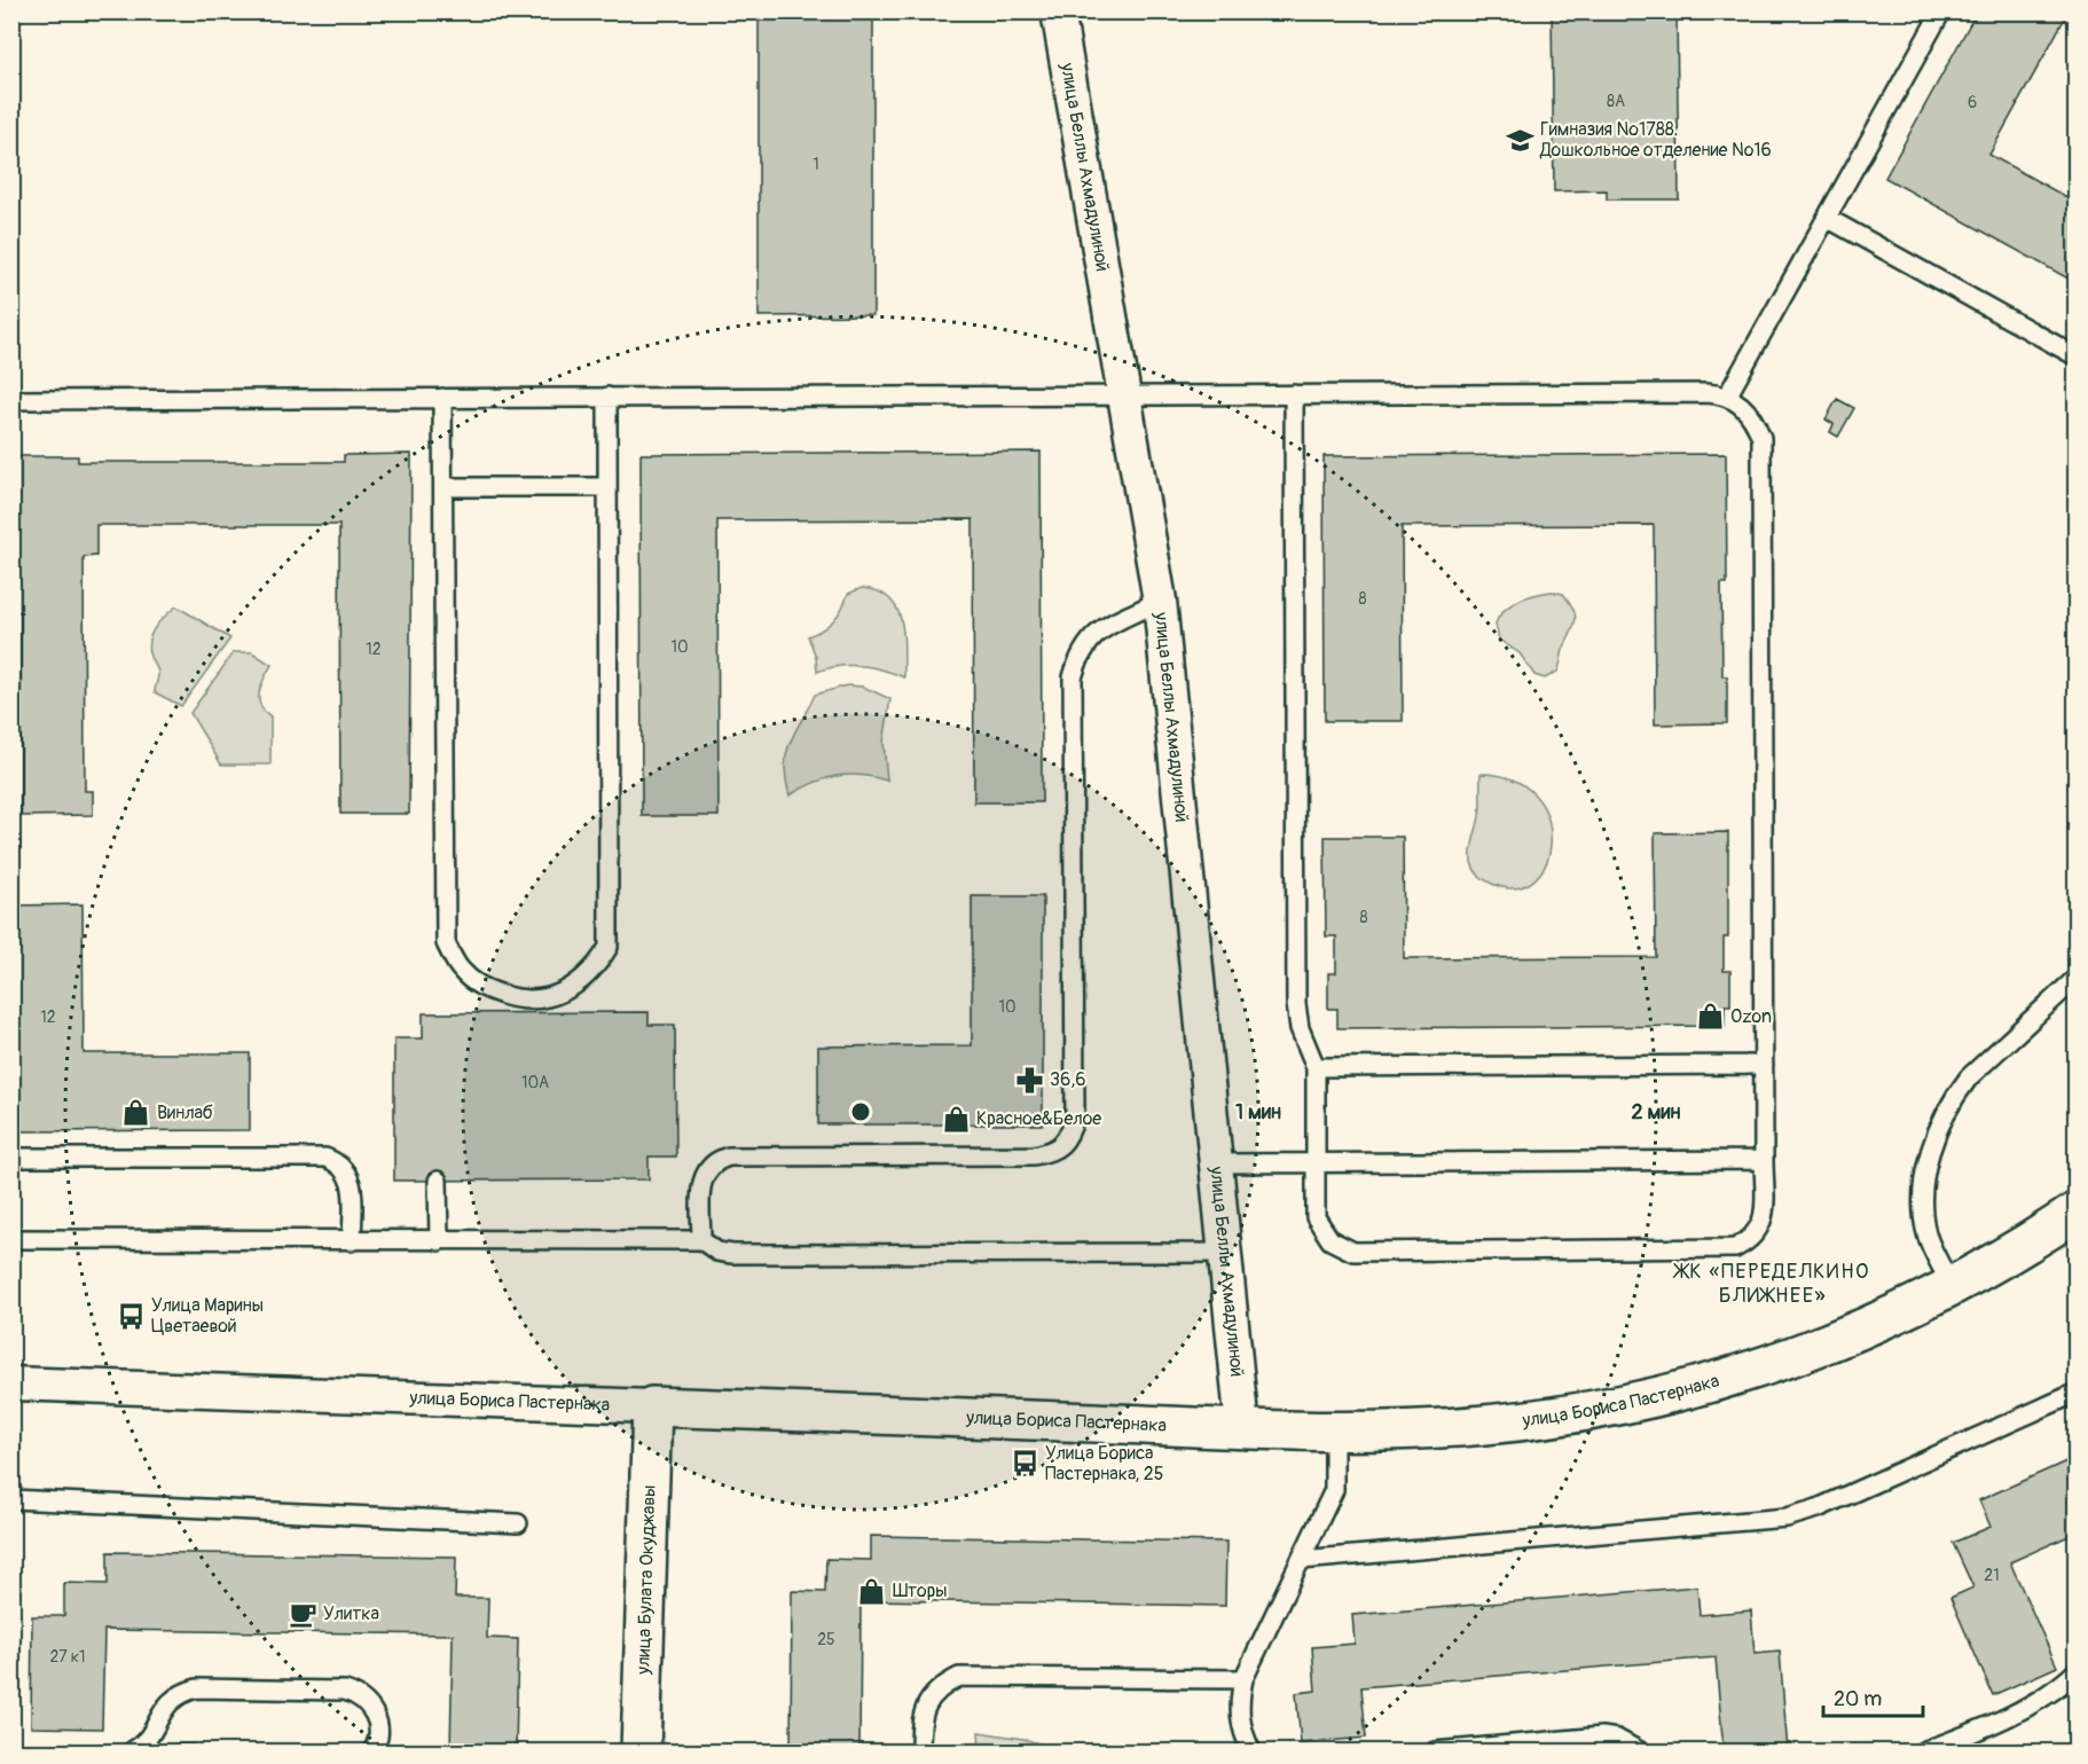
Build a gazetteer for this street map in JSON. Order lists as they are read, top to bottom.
{
  "streets": {
    "street": ["улица Беллы Ахмадулиной", "улица Бориса Пастернака", "улица Булата Окуджавы"]
  },
  "crossings": [
    ["улица Беллы Ахмадулиной", "улица Бориса Пастернака"],
    ["улица Бориса Пастернака", "улица Булата Окуджавы"]
  ],
  "districts": ["ЖК «ПЕРЕДЕЛКИНО БЛИЖНЕЕ»"],
  "places": {
    "school or university": ["Гимназия №1788. Дошкольное отделение №16"],
    "shop": [
      "Ozon",
      "Винлаб",
      "Красное&Белое",
      "Шторы"
    ],
    "pharmacy": ["36,6"],
    "bus stop": ["Улица Марины Цветаевой", "Улица Бориса Пастернака, 25"],
    "cafe": ["Улитка"]
  },
  "house_numbers": [
    "8А",
    "6",
    "1",
    "8",
    "10",
    "12",
    "8",
    "10",
    "12",
    "10А",
    "21",
    "25",
    "27 к1"
  ],
  "scale_bar": "20 m",
  "rings": ["1 мин", "2 мин"]
}
